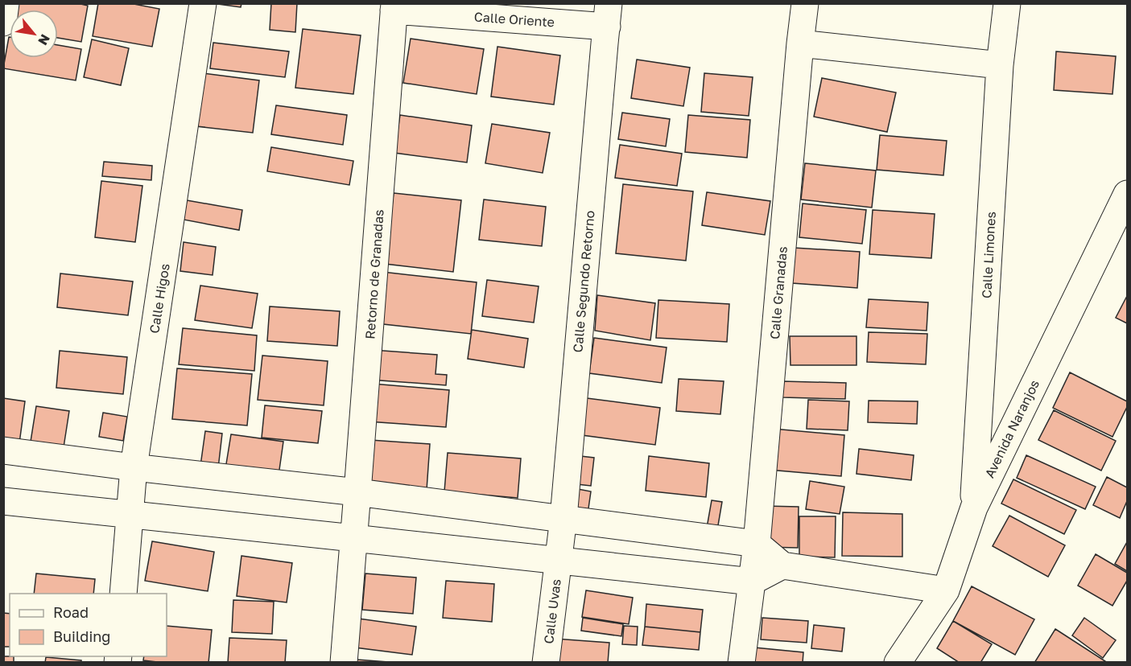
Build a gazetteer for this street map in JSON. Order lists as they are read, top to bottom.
{
  "streets": {
    "street": [
      "Calle Oriente",
      "Calle Limones",
      "Retorno de Granadas",
      "Calle Segundo Retorno",
      "Calle Granadas",
      "Calle Higos",
      "Avenida Naranjos",
      "Calle Uvas"
    ]
  },
  "crossings": [
    ["Calle Oriente", "Retorno de Granadas"],
    ["Calle Oriente", "Calle Segundo Retorno"],
    ["Calle Limones", "Avenida Naranjos"],
    ["Calle Segundo Retorno", "Calle Uvas"]
  ],
  "legend": ["Road", "Building"],
  "north": "bottom right"
}
